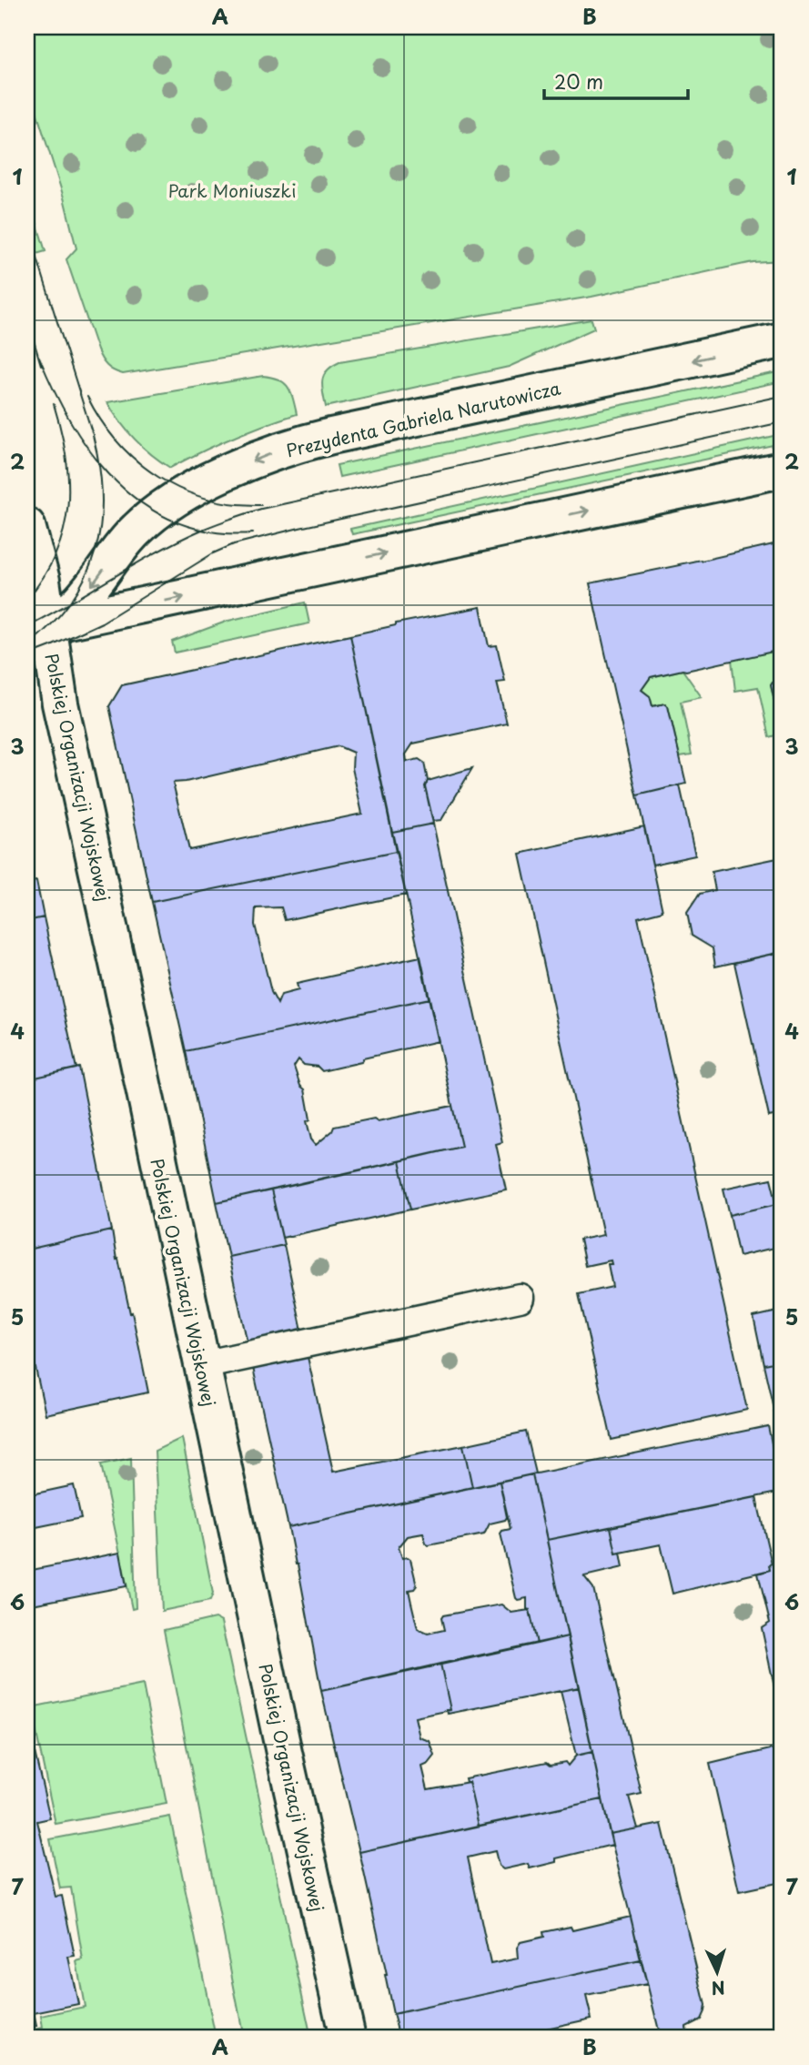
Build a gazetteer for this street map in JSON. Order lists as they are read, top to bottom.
{
  "streets": {
    "street": ["Prezydenta Gabriela Narutowicza", "Polskiej Organizacji Wojskowej"]
  },
  "crossings": [
    ["Prezydenta Gabriela Narutowicza", "Polskiej Organizacji Wojskowej"]
  ],
  "parks": ["Park Moniuszki"],
  "scale_bar": "20 m",
  "north": "bottom",
  "grid": {
    "columns": ["A", "B"],
    "rows": [
      "1",
      "2",
      "3",
      "4",
      "5",
      "6",
      "7"
    ]
  }
}
